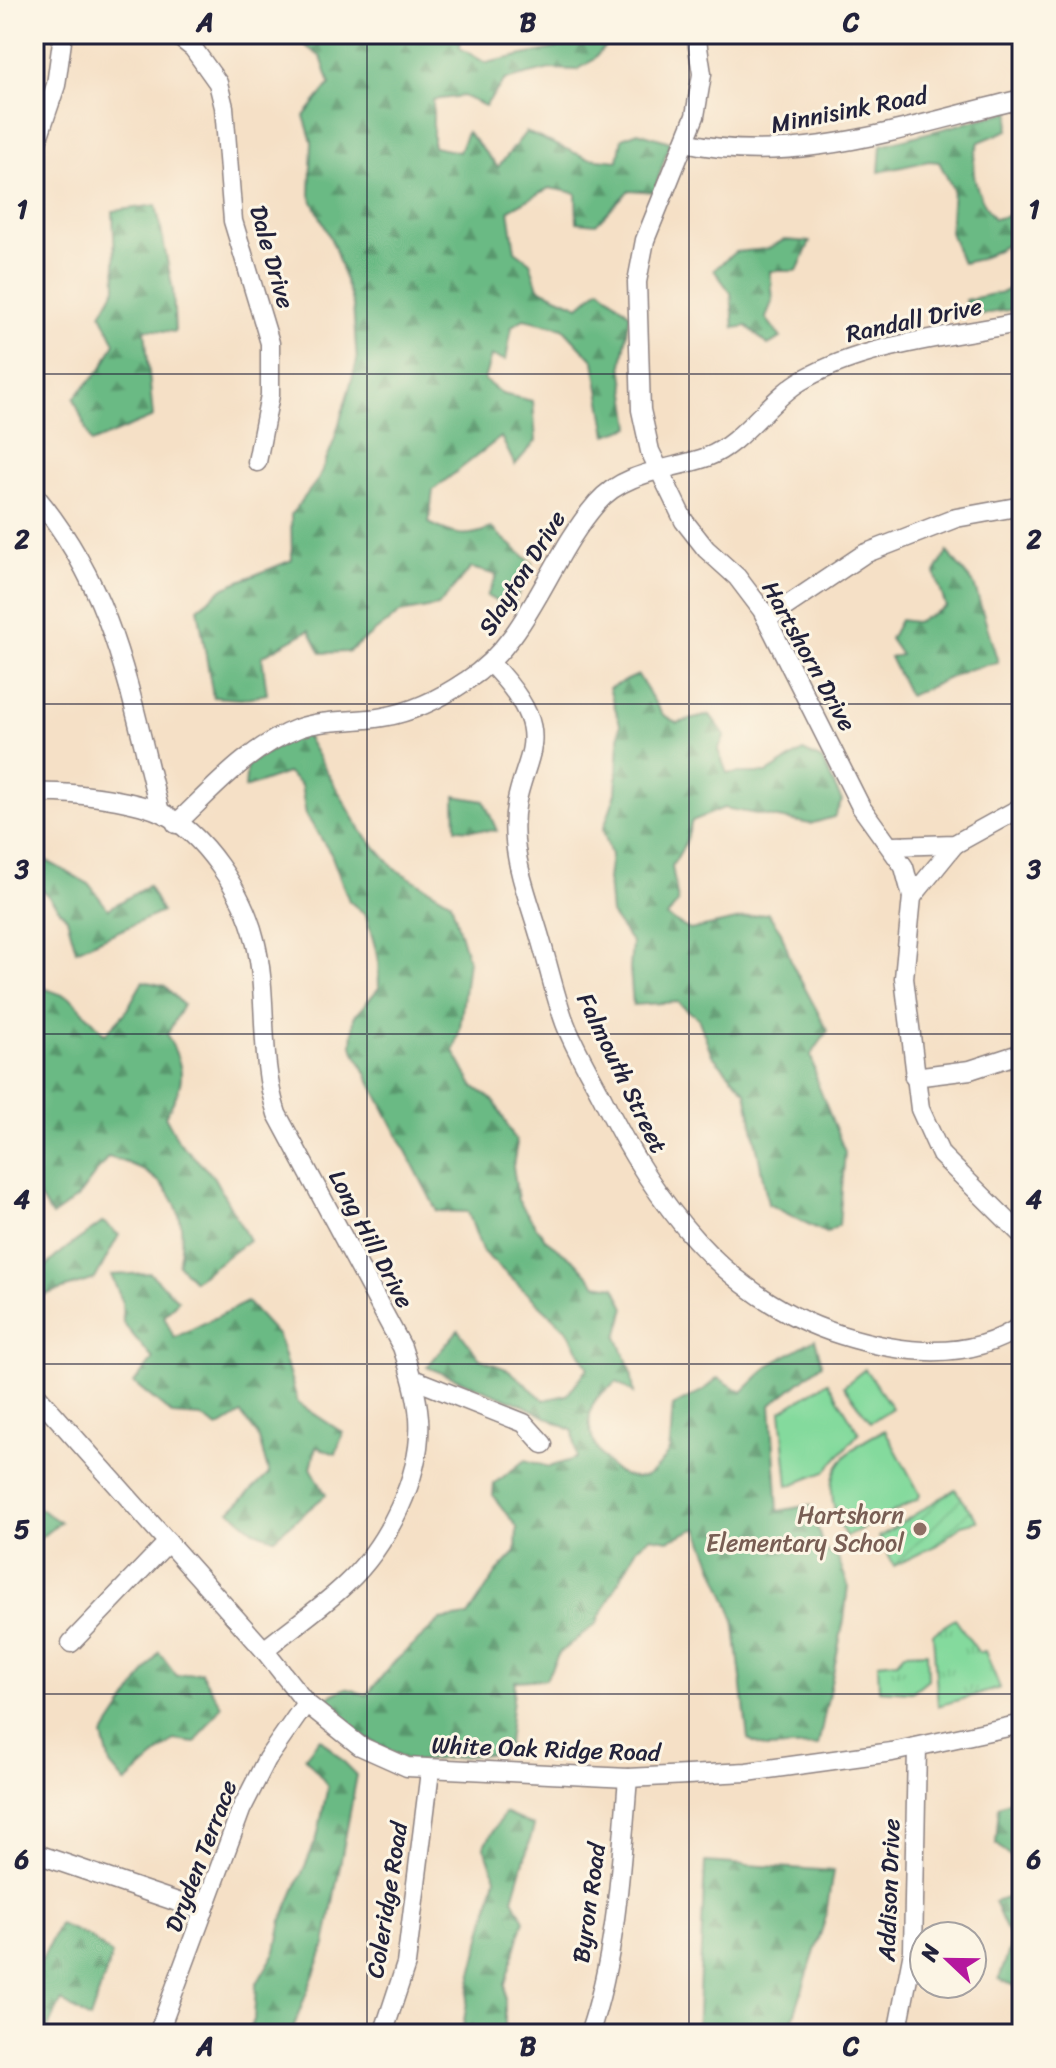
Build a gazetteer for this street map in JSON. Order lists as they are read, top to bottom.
{
  "streets": {
    "street": [
      "Minnisink Road",
      "Dale Drive",
      "Randall Drive",
      "Slayton Drive",
      "Hartshorn Drive",
      "Falmouth Street",
      "Long Hill Drive",
      "White Oak Ridge Road",
      "Dryden Terrace",
      "Addison Drive",
      "Coleridge Road",
      "Byron Road"
    ]
  },
  "crossings": [
    ["Minnisink Road", "Hartshorn Drive"],
    ["Randall Drive", "Slayton Drive"],
    ["Randall Drive", "Hartshorn Drive"],
    ["Slayton Drive", "Hartshorn Drive"],
    ["Slayton Drive", "Falmouth Street"],
    ["Slayton Drive", "Long Hill Drive"],
    ["Long Hill Drive", "White Oak Ridge Road"],
    ["White Oak Ridge Road", "Dryden Terrace"],
    ["White Oak Ridge Road", "Addison Drive"],
    ["White Oak Ridge Road", "Coleridge Road"],
    ["White Oak Ridge Road", "Byron Road"]
  ],
  "places": ["Hartshorn Elementary School"],
  "north": "left",
  "grid": {
    "columns": ["A", "B", "C"],
    "rows": [
      "1",
      "2",
      "3",
      "4",
      "5",
      "6"
    ]
  }
}
